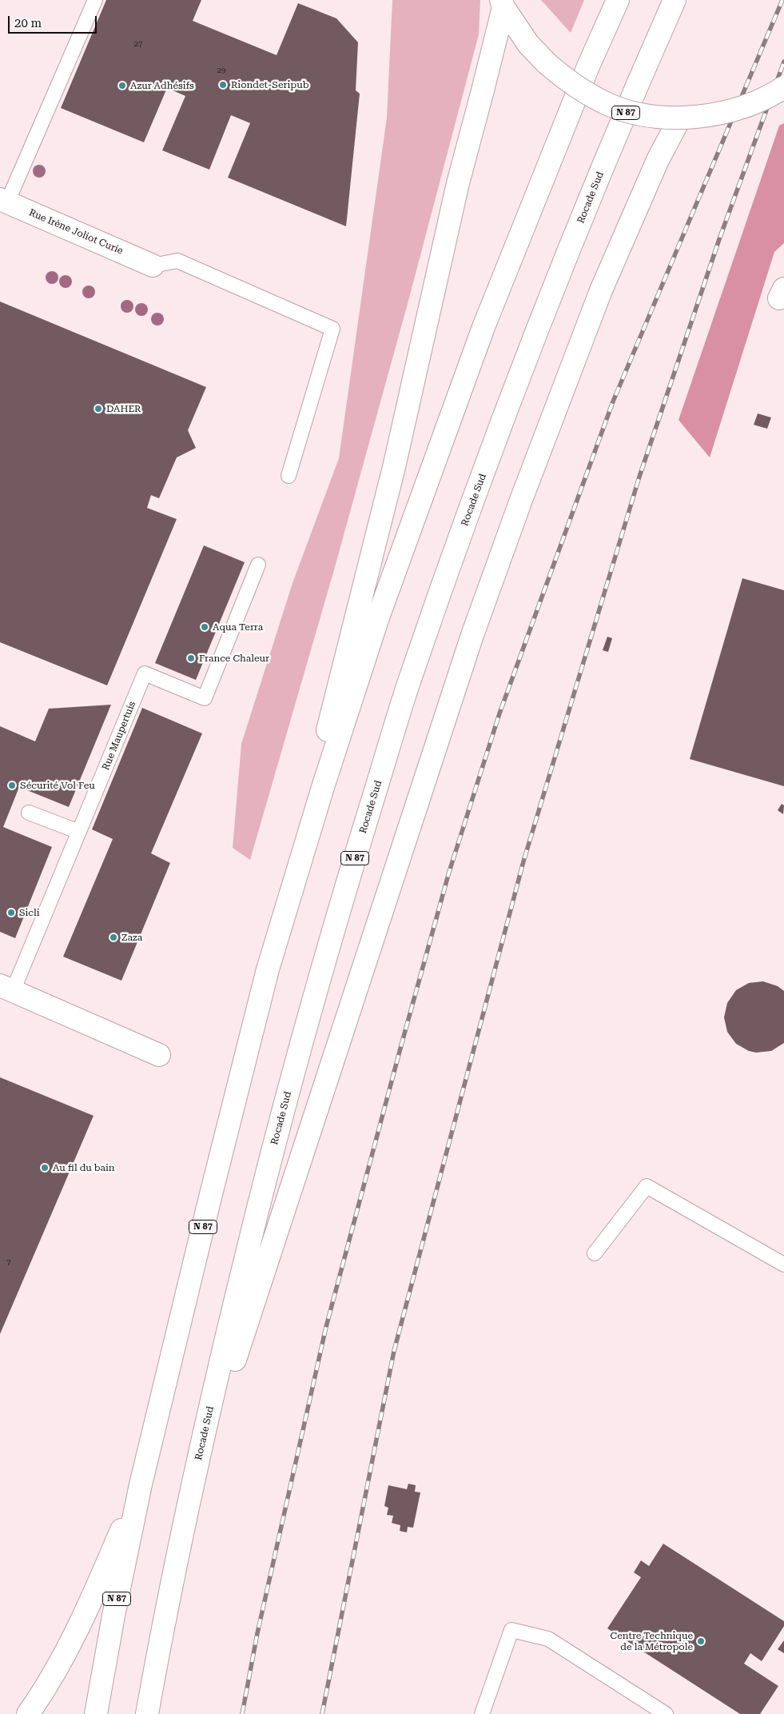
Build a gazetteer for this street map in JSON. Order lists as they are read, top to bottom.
{
  "streets": {
    "main road": [
      "N 87",
      "Rocade Sud",
      "Rue Irène Joliot Curie",
      "Rue Maupertuis"
    ]
  },
  "places": [
    "Riondet-Seripub",
    "Azur Adhésifs",
    "DAHER",
    "Aqua Terra",
    "France Chaleur",
    "Sécurité Vol Feu",
    "Sicli",
    "Zaza",
    "Au fil du bain",
    "Centre Technique de la Métropole"
  ],
  "house_numbers": ["27", "29", "7"],
  "scale_bar": "20 m"
}
